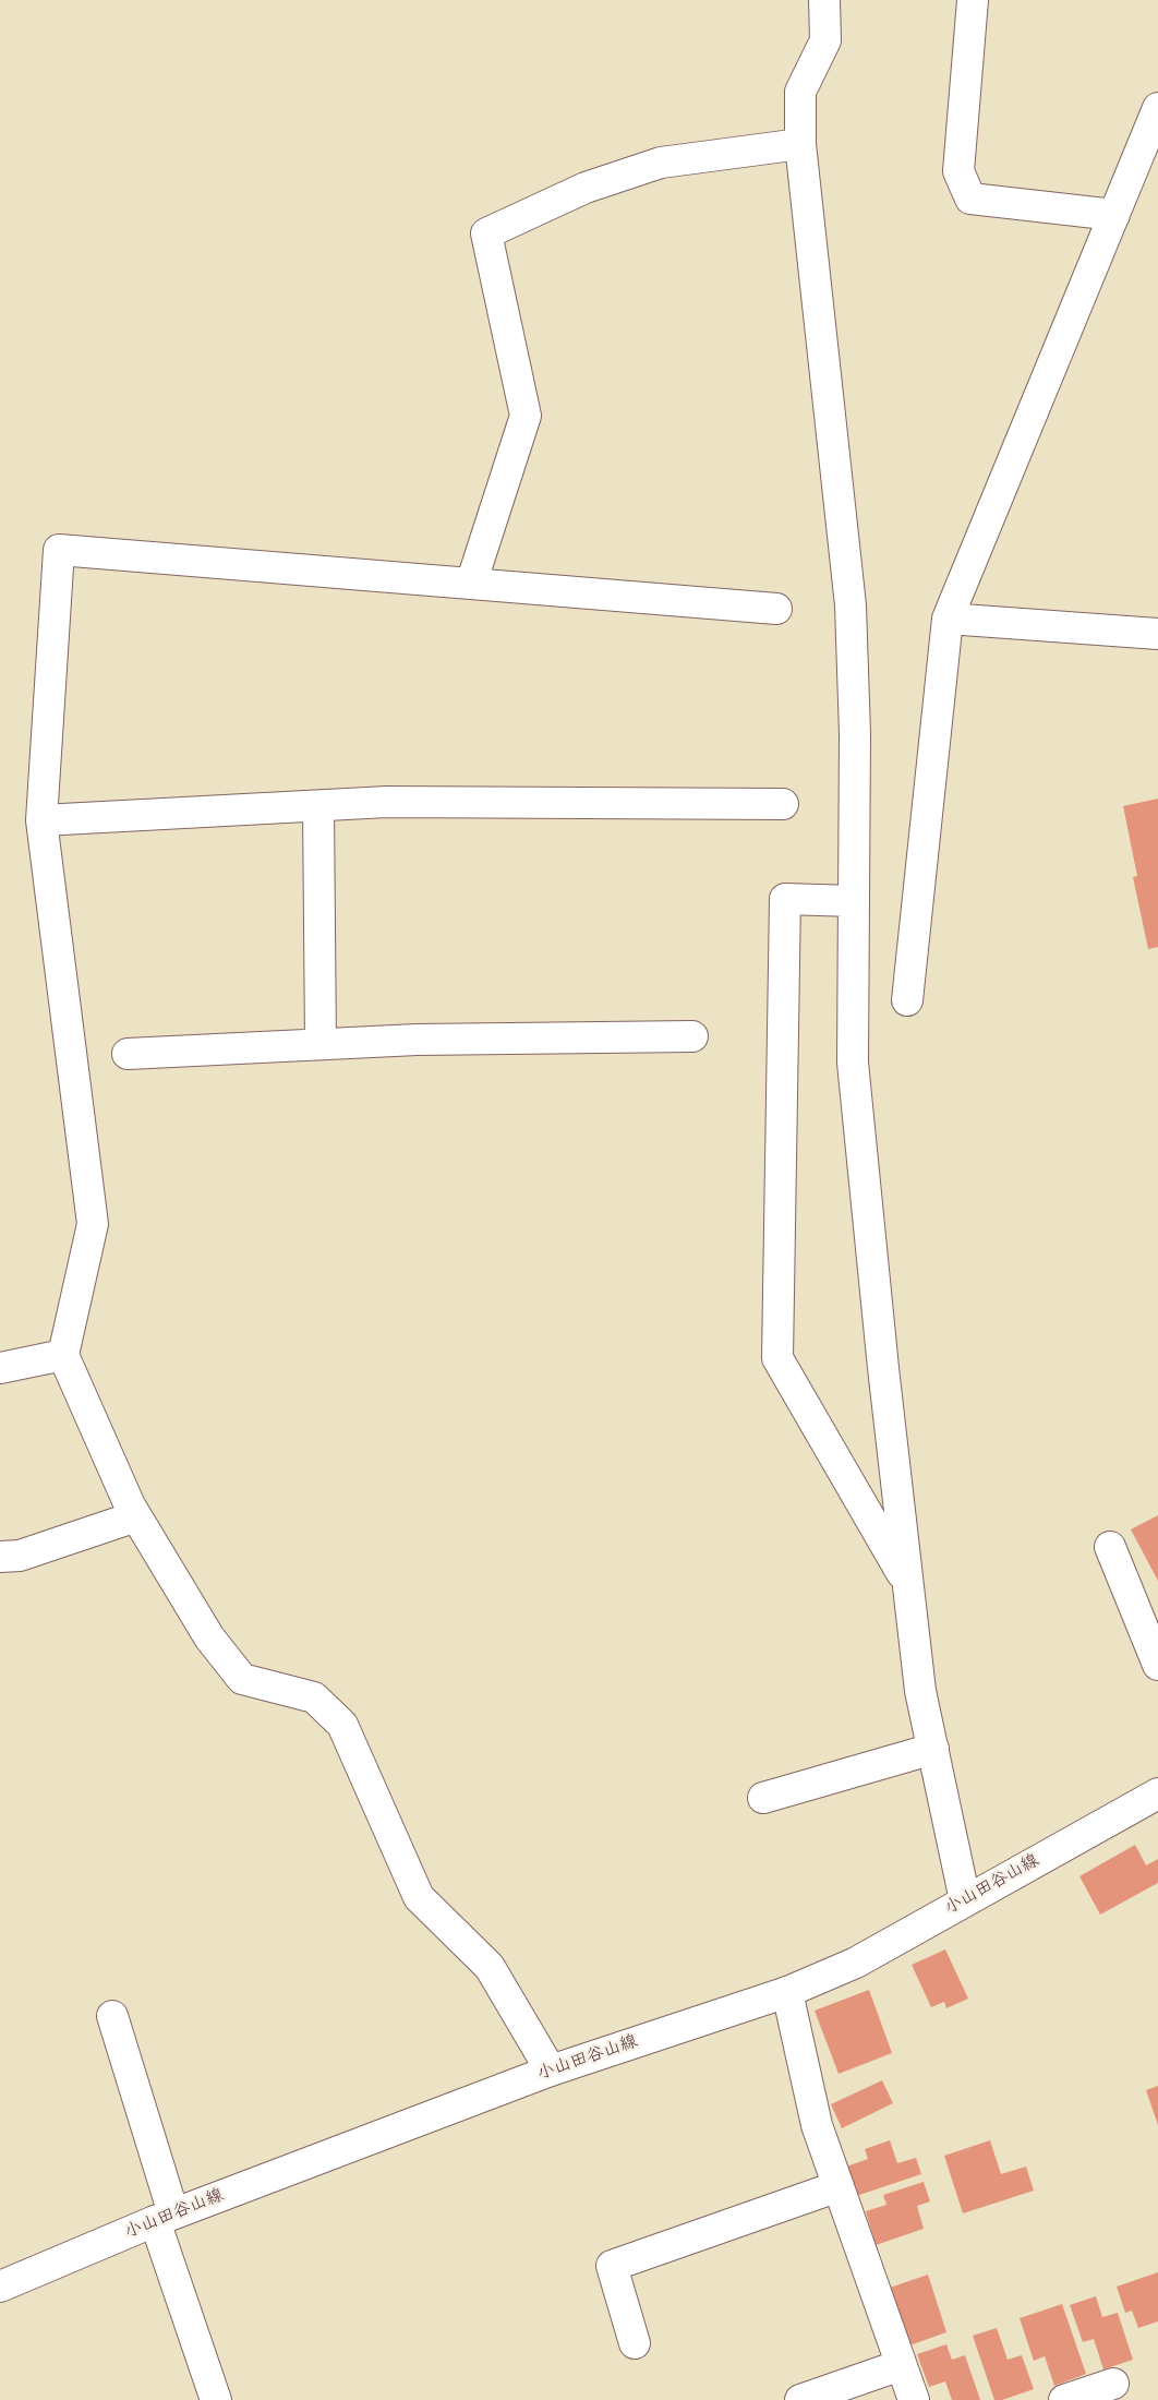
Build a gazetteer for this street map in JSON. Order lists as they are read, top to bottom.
{
  "streets": {
    "street": ["小山田谷山線"]
  }
}
